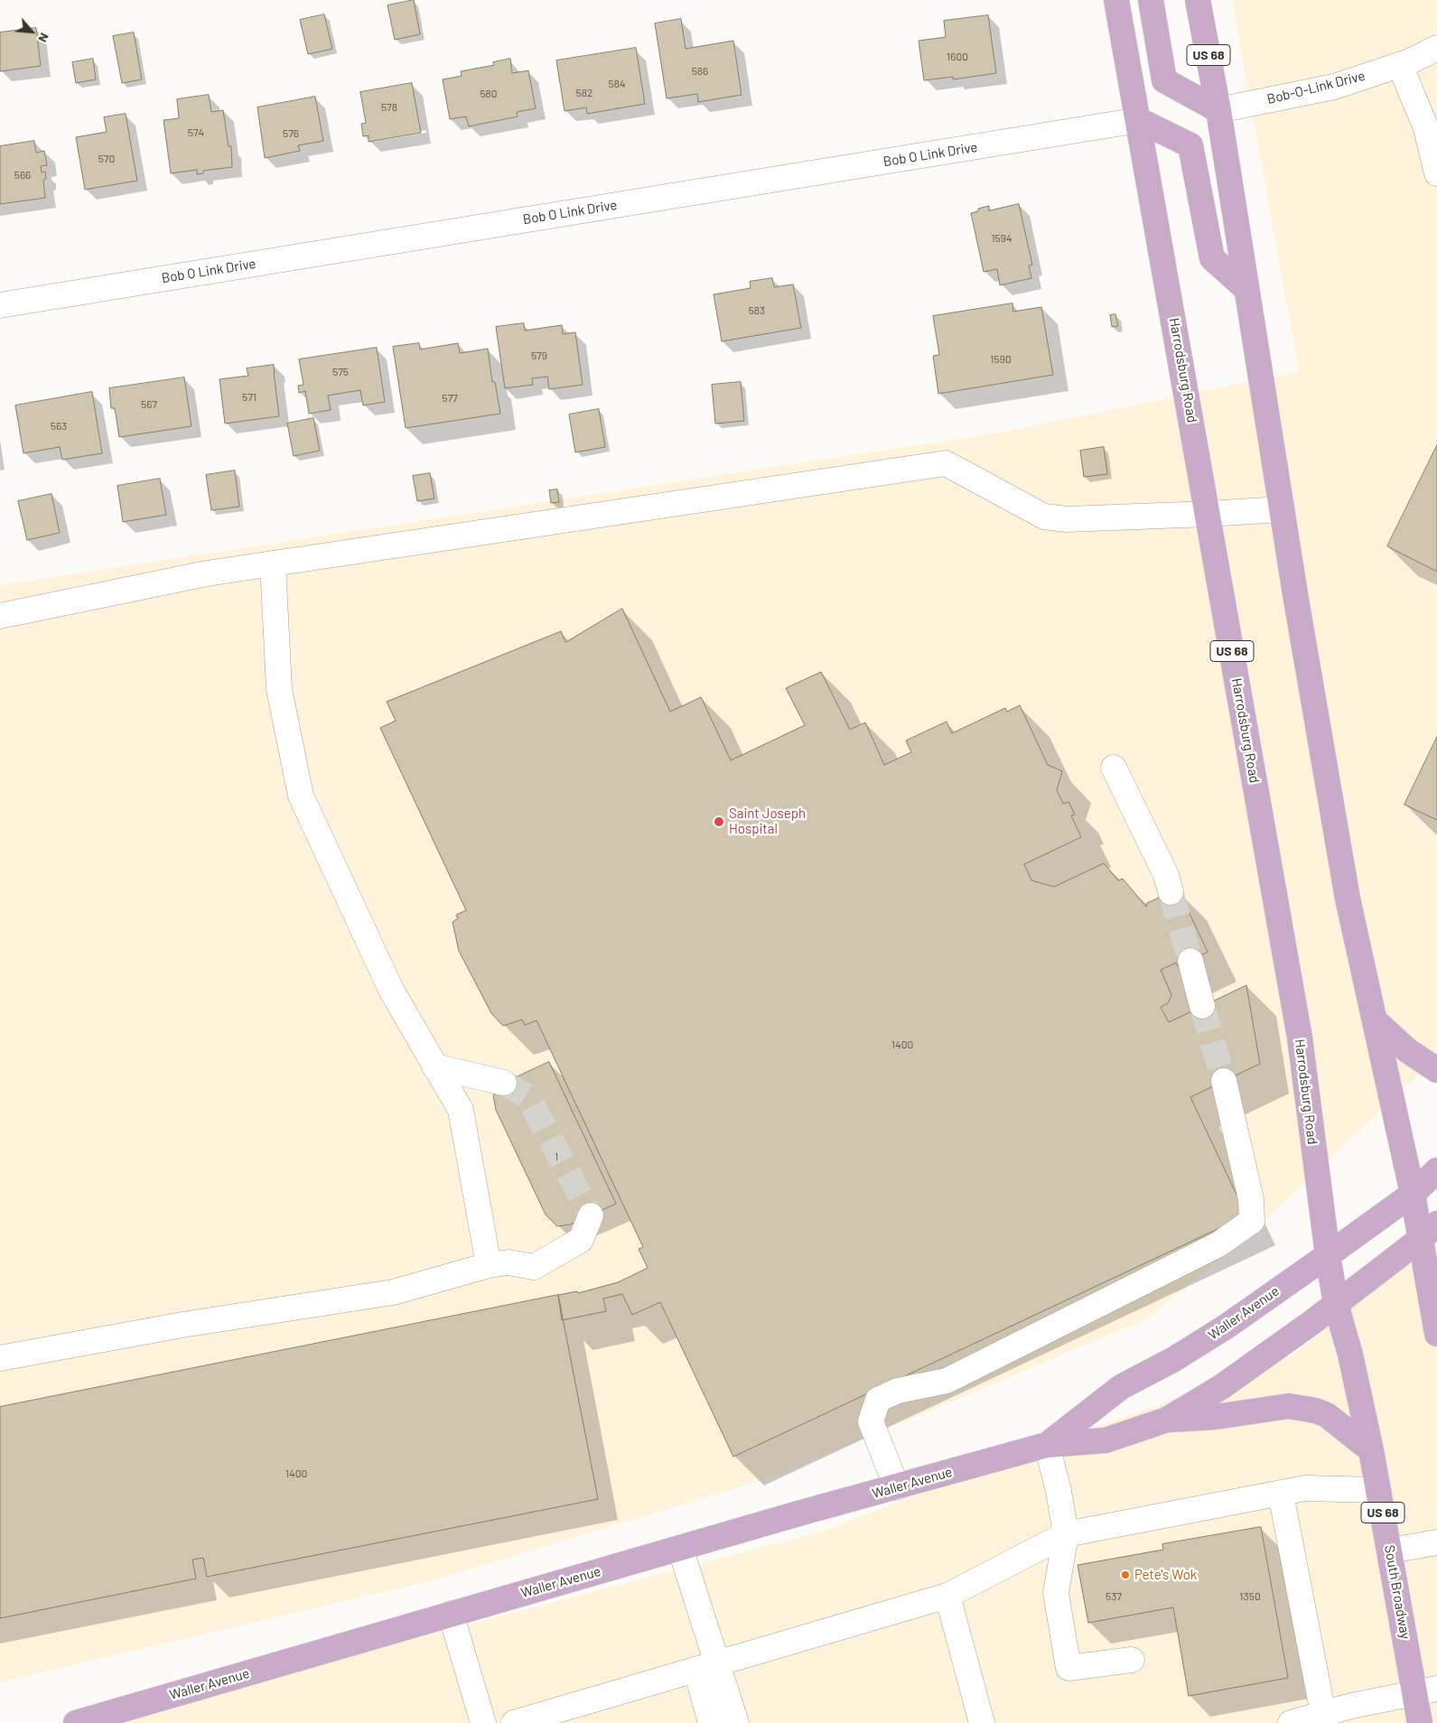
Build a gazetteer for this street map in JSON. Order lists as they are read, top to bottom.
{
  "streets": {
    "main road": [
      "US 68",
      "Harrodsburg Road",
      "Waller Avenue",
      "South Broadway"
    ],
    "street": ["Bob-O-Link Drive", "Bob O Link Drive"]
  },
  "crossings": [
    ["US 68", "Bob-O-Link Drive"],
    ["US 68", "Waller Avenue"],
    ["Bob O Link Drive", "Harrodsburg Road"],
    ["Harrodsburg Road", "Waller Avenue"],
    ["Harrodsburg Road", "South Broadway"],
    ["Waller Avenue", "South Broadway"]
  ],
  "places": ["Saint Joseph Hospital", "Pete's Wok"],
  "house_numbers": [
    "1600",
    "586",
    "584",
    "582",
    "580",
    "578",
    "574",
    "576",
    "570",
    "566",
    "1594",
    "583",
    "579",
    "1590",
    "575",
    "571",
    "577",
    "567",
    "563",
    "1400",
    "1",
    "1400",
    "537",
    "1350"
  ],
  "north": "bottom right"
}
